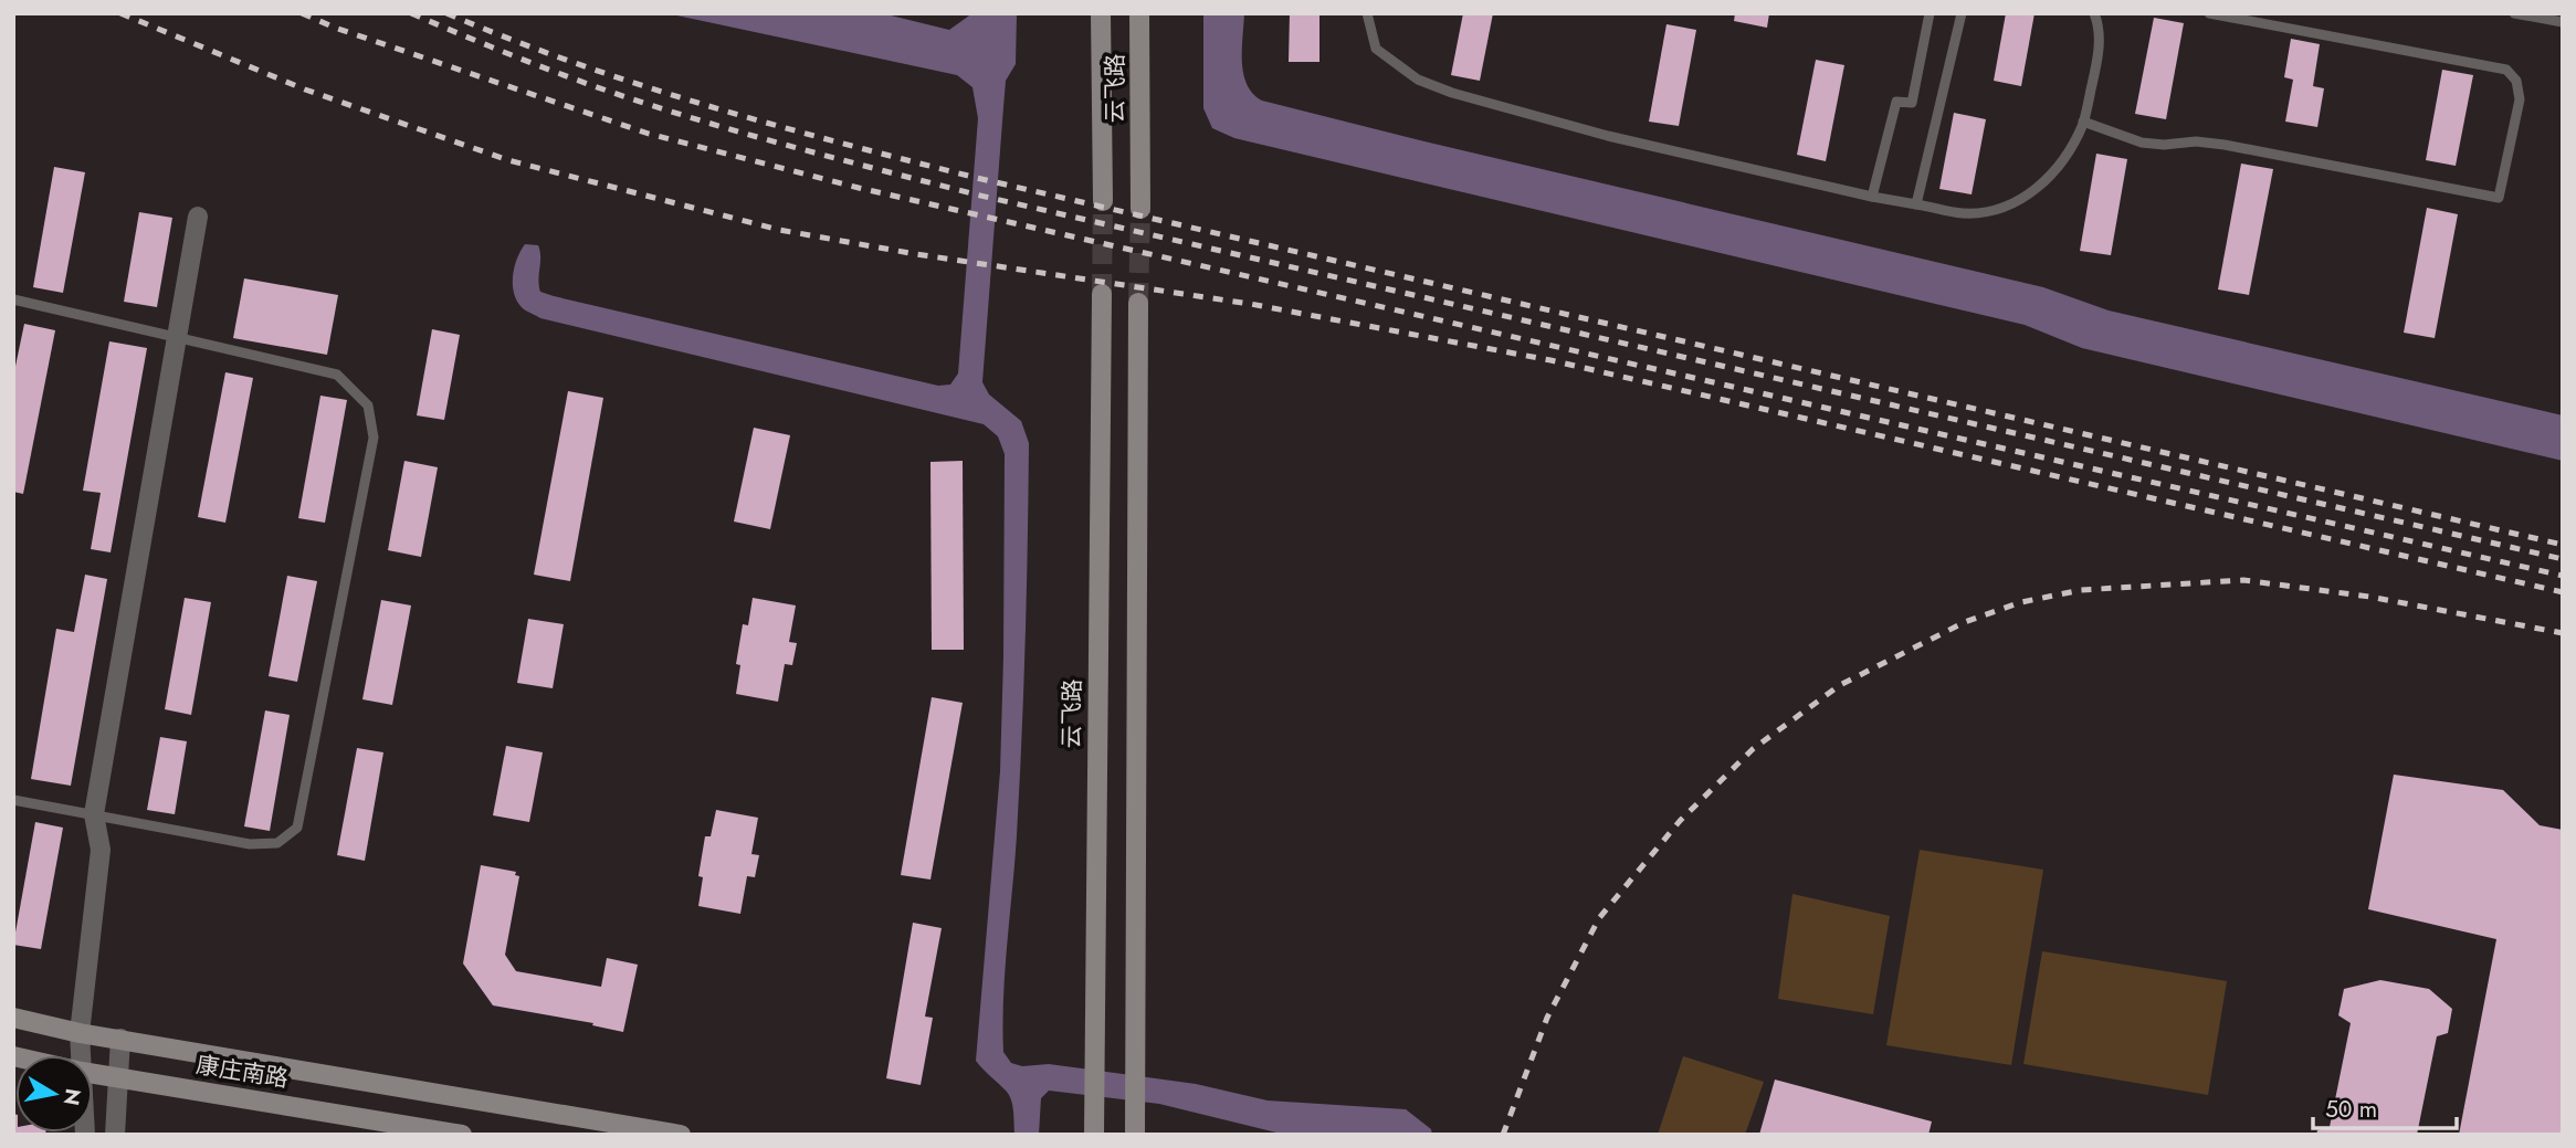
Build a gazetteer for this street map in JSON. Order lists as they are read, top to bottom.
{
  "streets": {
    "main road": ["云飞路", "康庄南路"]
  },
  "scale_bar": "50 m",
  "north": "right"
}
